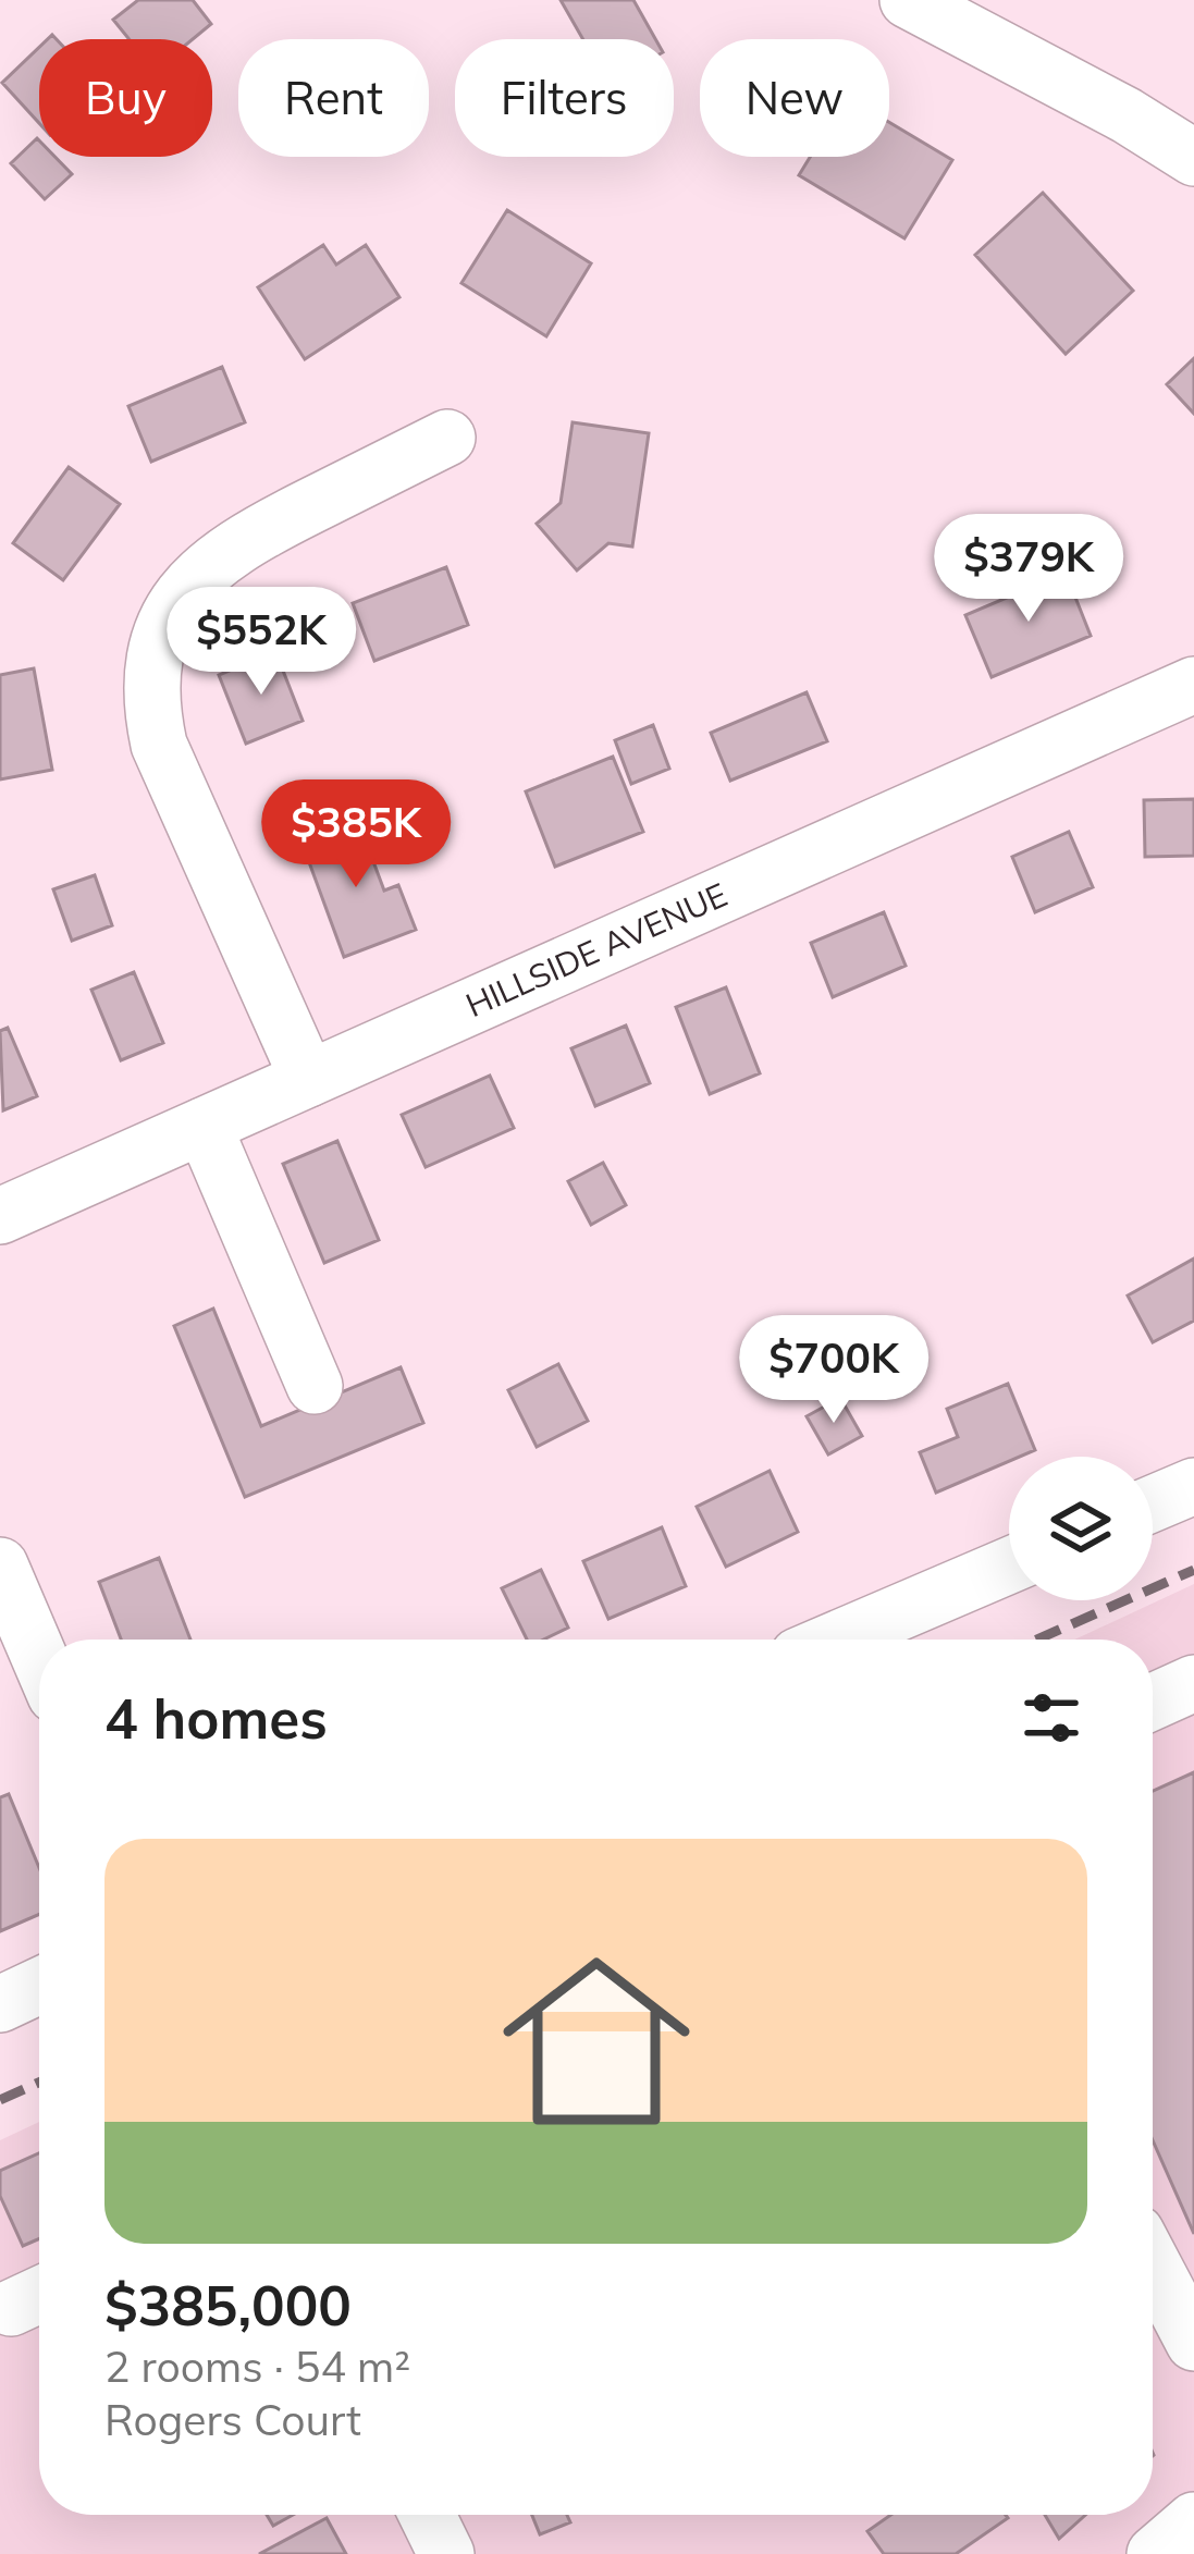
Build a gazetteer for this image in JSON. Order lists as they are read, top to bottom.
{
  "streets": {
    "street": ["HILLSIDE AVENUE"]
  },
  "page": {
    "chip": [
      "Buy",
      "Rent",
      "Filters",
      "New"
    ],
    "price": [
      "$379K",
      "$552K",
      "$385K",
      "$700K"
    ],
    "heading": "4 homes",
    "list": [
      {
        "name": "$385,000",
        "note": "2 rooms · 54 m² · Rogers Court"
      }
    ]
  }
}
